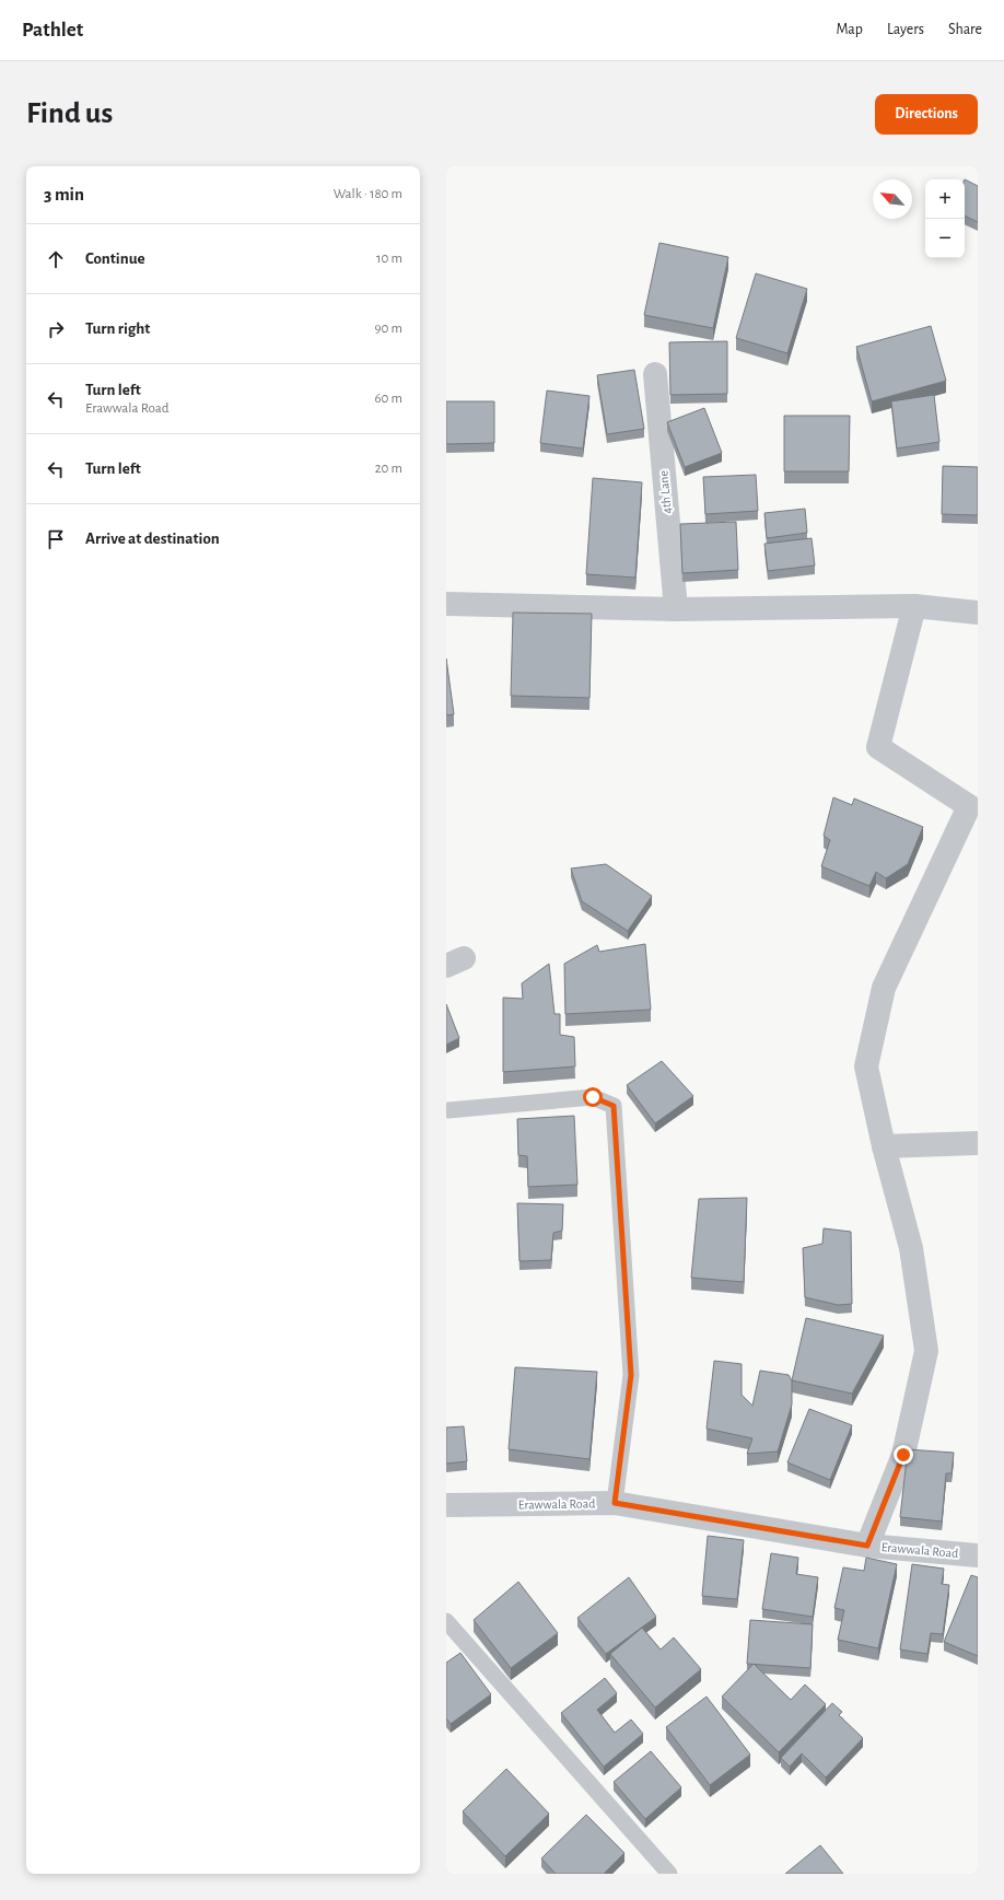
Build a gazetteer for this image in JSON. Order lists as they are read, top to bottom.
{
  "streets": {
    "street": ["4th Lane", "Erawwala Road"]
  },
  "north": "top left",
  "page": {
    "header": "Pathlet",
    "nav": ["Map", "Layers", "Share"],
    "buttons": "Directions",
    "title": "Find us",
    "heading": ["3 min", "Walk · 180 m"],
    "map_buttons": ["+", "−"],
    "list": [
      ["Continue", "10 m"],
      ["Turn right", "90 m"],
      ["Turn left", "Erawwala Road", "60 m"],
      ["Turn left", "20 m"],
      "Arrive at destination"
    ]
  }
}
